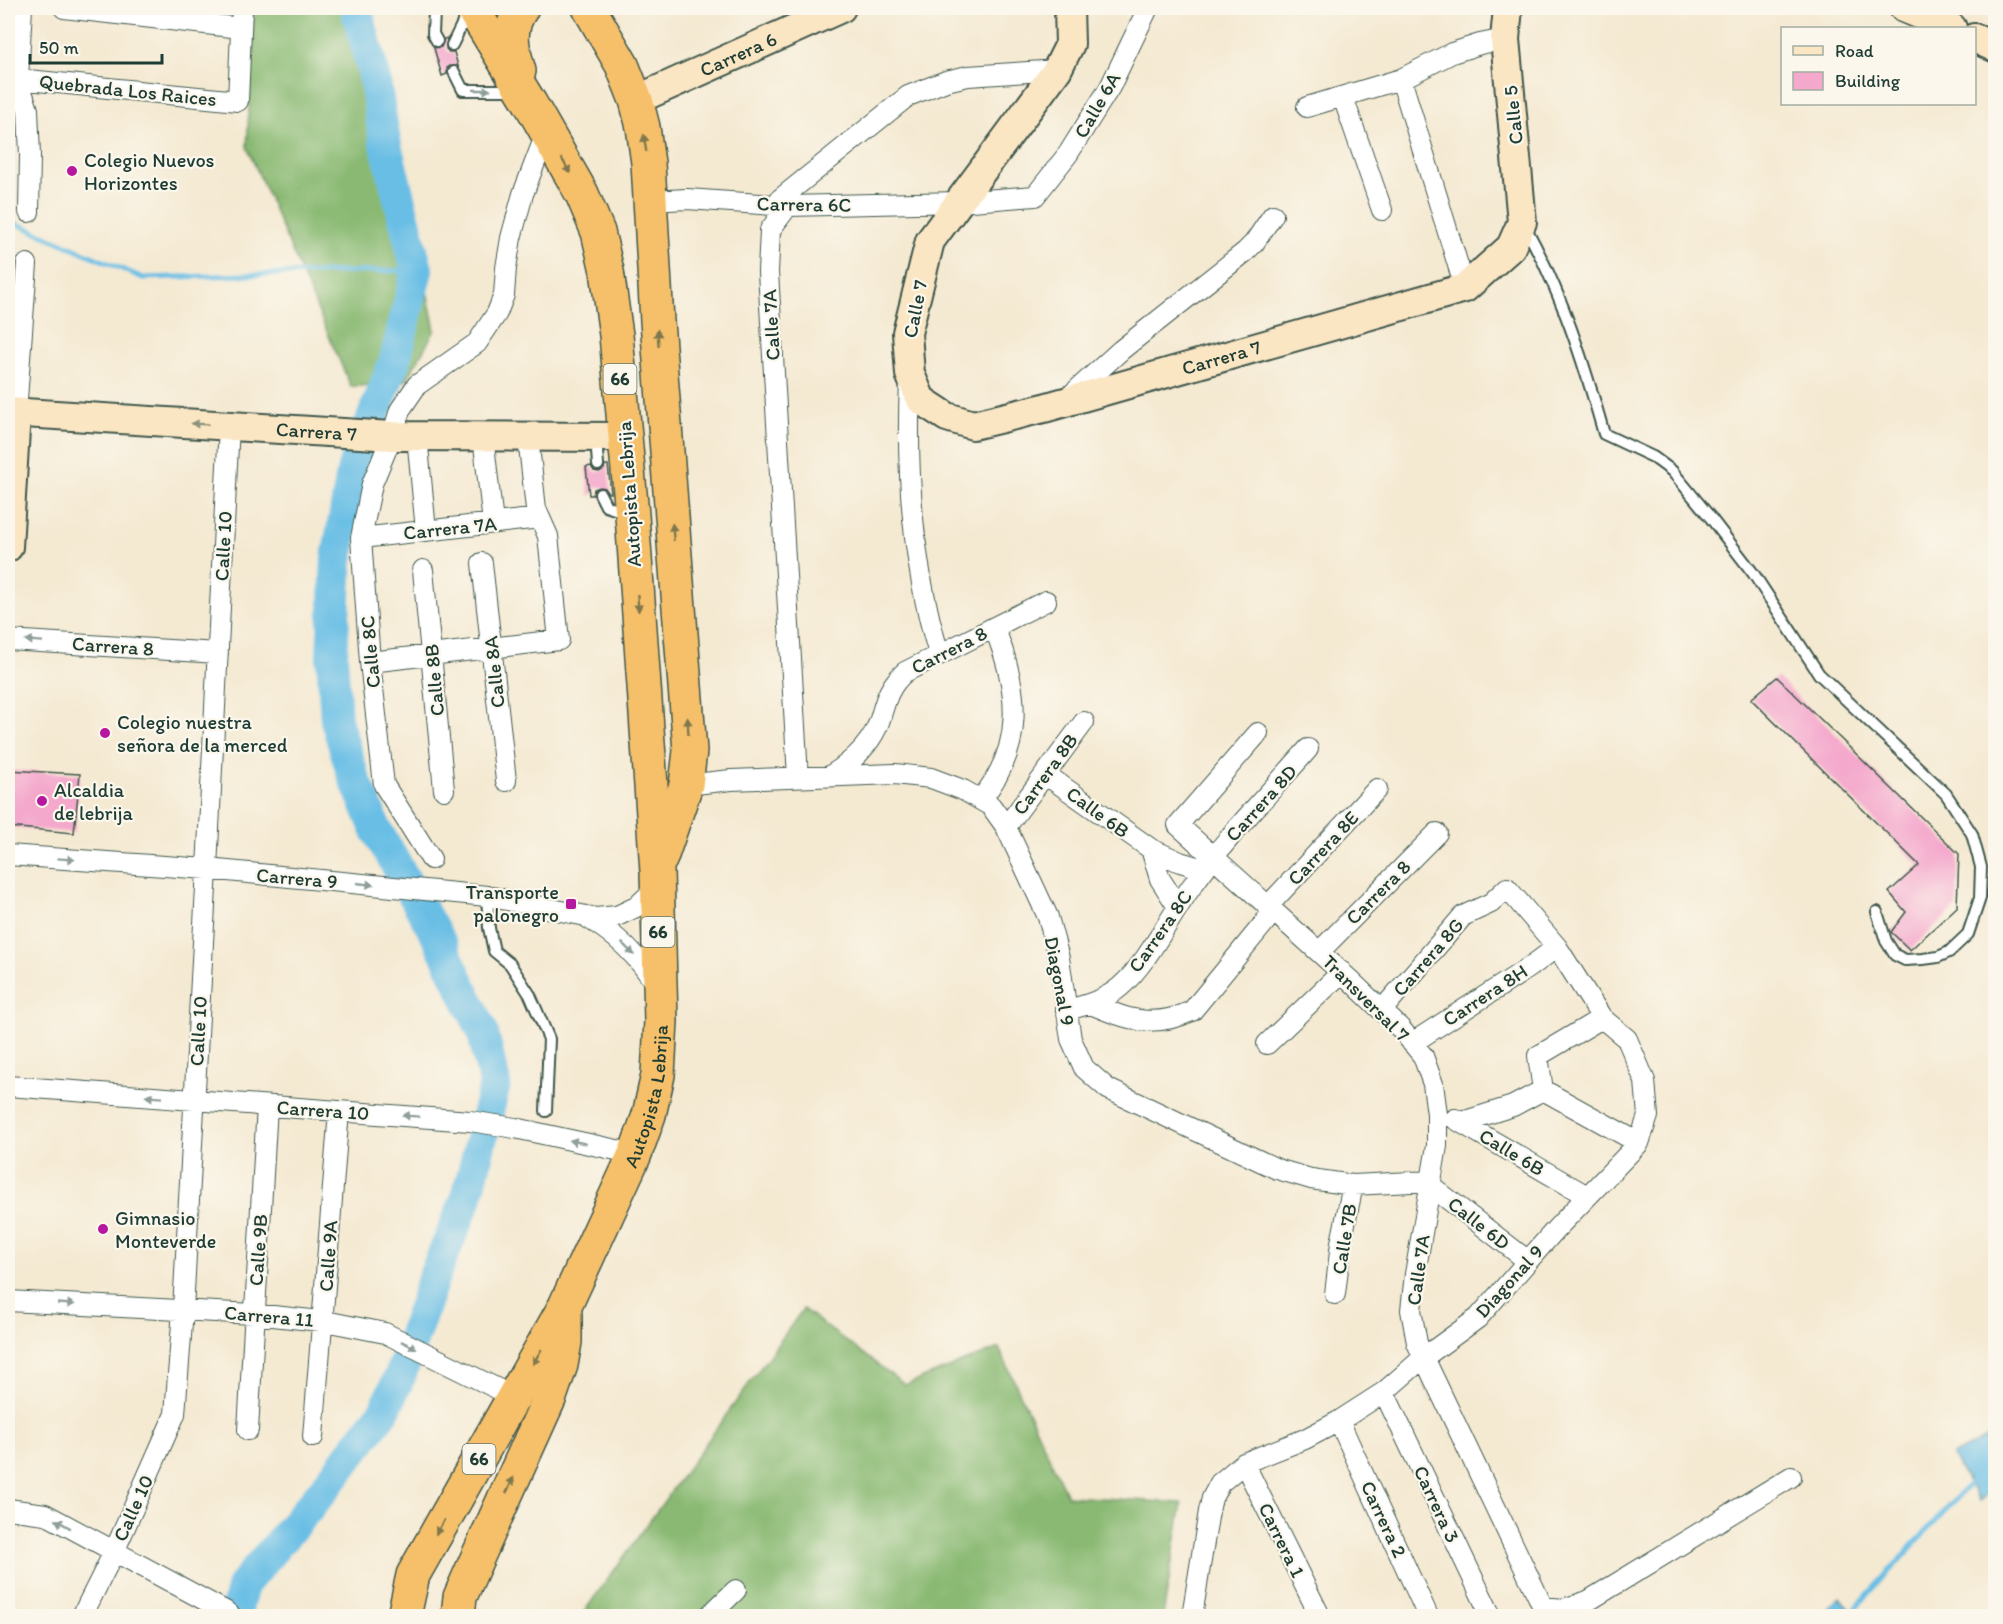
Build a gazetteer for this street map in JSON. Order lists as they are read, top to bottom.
{
  "streets": {
    "highway": ["66", "Autopista Lebrija"],
    "street": [
      "Carrera 6",
      "Quebrada Los Raices",
      "Calle 6A",
      "Calle 5",
      "Carrera 6C",
      "Calle 7",
      "Calle 7A",
      "Carrera 7",
      "Carrera 7A",
      "Calle 10",
      "Carrera 8",
      "Calle 8C",
      "Calle 8A",
      "Calle 8B",
      "Carrera 8B",
      "Carrera 8D",
      "Calle 6B",
      "Carrera 8E",
      "Carrera 9",
      "Carrera 8C",
      "Carrera 8G",
      "Diagonal 9",
      "Carrera 8H",
      "Transversal 7",
      "Carrera 10",
      "Calle 6D",
      "Calle 7B",
      "Calle 9B",
      "Calle 9A",
      "Carrera 11",
      "Carrera 3",
      "Carrera 2",
      "Carrera 1"
    ]
  },
  "crossings": [
    ["Carrera 6", "Autopista Lebrija"],
    ["Calle 6A", "Carrera 6C"],
    ["Calle 5", "Carrera 7"],
    ["Carrera 6C", "Calle 7"],
    ["Carrera 6C", "Calle 7A"],
    ["Carrera 6C", "Autopista Lebrija"],
    ["Calle 7", "Calle 7A"],
    ["Calle 7", "Carrera 7"],
    ["Calle 7", "Carrera 8"],
    ["Calle 7A", "Diagonal 9"],
    ["Calle 7A", "Transversal 7"],
    ["Calle 7A", "Calle 6D"],
    ["Carrera 7", "Autopista Lebrija"],
    ["Carrera 7", "Calle 10"],
    ["Carrera 7", "Calle 8C"],
    ["Autopista Lebrija", "Calle 8C"],
    ["Autopista Lebrija", "Carrera 9"],
    ["Autopista Lebrija", "Diagonal 9"],
    ["Autopista Lebrija", "Carrera 10"],
    ["Autopista Lebrija", "Carrera 11"],
    ["Carrera 7A", "Calle 8C"],
    ["Calle 10", "Carrera 8"],
    ["Calle 10", "Carrera 9"],
    ["Calle 10", "Carrera 10"],
    ["Calle 10", "Carrera 11"],
    ["Carrera 8", "Diagonal 9"],
    ["Carrera 8", "Transversal 7"],
    ["Carrera 8B", "Calle 6B"],
    ["Carrera 8B", "Diagonal 9"],
    ["Carrera 8D", "Calle 6B"],
    ["Carrera 8D", "Carrera 8C"],
    ["Carrera 8D", "Transversal 7"],
    ["Calle 6B", "Carrera 8C"],
    ["Calle 6B", "Diagonal 9"],
    ["Calle 6B", "Transversal 7"],
    ["Carrera 8E", "Transversal 7"],
    ["Carrera 8C", "Diagonal 9"],
    ["Carrera 8C", "Transversal 7"],
    ["Carrera 8G", "Diagonal 9"],
    ["Carrera 8G", "Transversal 7"],
    ["Diagonal 9", "Carrera 8H"],
    ["Diagonal 9", "Transversal 7"],
    ["Diagonal 9", "Calle 6D"],
    ["Diagonal 9", "Calle 7B"],
    ["Diagonal 9", "Carrera 3"],
    ["Diagonal 9", "Carrera 2"],
    ["Diagonal 9", "Carrera 1"],
    ["Carrera 8H", "Transversal 7"],
    ["Transversal 7", "Calle 6D"],
    ["Carrera 10", "Calle 9B"],
    ["Carrera 10", "Calle 9A"],
    ["Calle 9B", "Carrera 11"],
    ["Calle 9A", "Carrera 11"]
  ],
  "one_way": ["Carrera 9", "Carrera 10", "Carrera 11"],
  "places": {
    "other": [
      "Colegio Nuevos Horizontes",
      "Colegio nuestra señora de la merced",
      "Alcaldia de lebrija",
      "Gimnasio Monteverde"
    ],
    "transit": ["Transporte palonegro"]
  },
  "legend": ["Road", "Building"],
  "scale_bar": "50 m"
}
